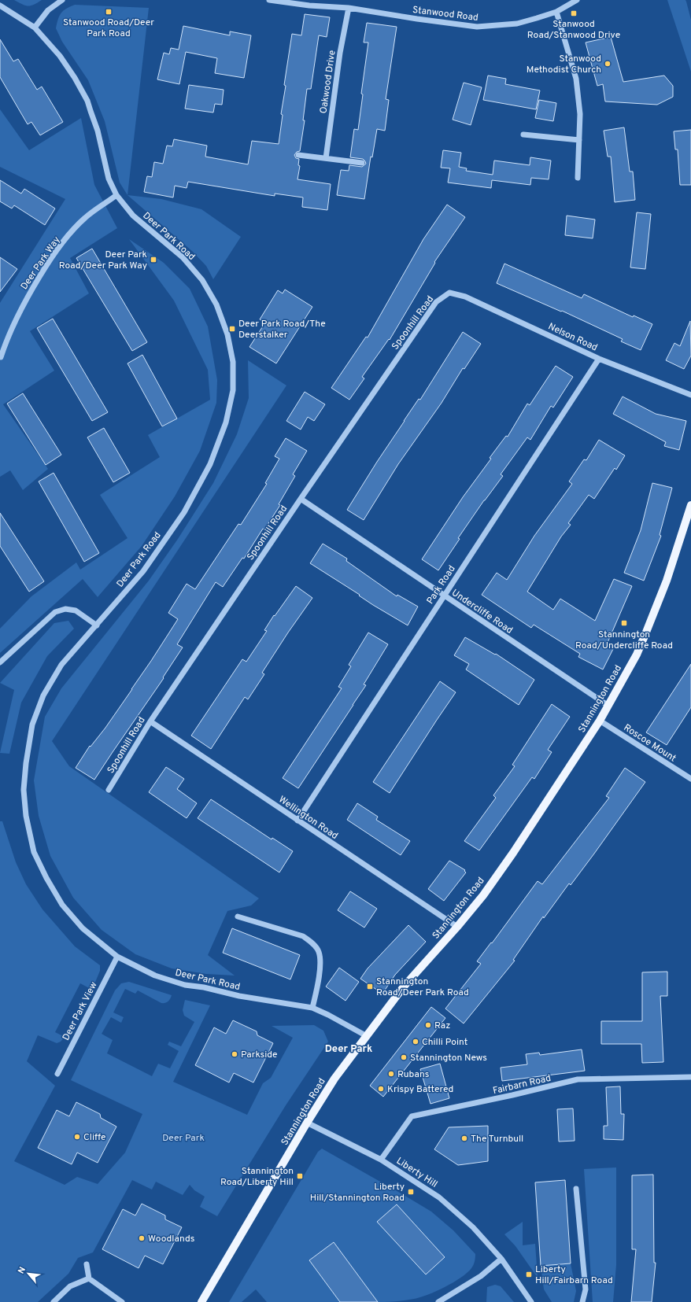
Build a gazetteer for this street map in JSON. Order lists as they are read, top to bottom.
{
  "streets": {
    "main road": ["Stannington Road"],
    "street": [
      "Stanwood Road",
      "Oakwood Drive",
      "Deer Park Road",
      "Deer Park Way",
      "Spoonhill Road",
      "Nelson Road",
      "Park Road",
      "Undercliffe Road",
      "Roscoe Mount",
      "Wellington Road",
      "Deer Park View",
      "Fairbarn Road",
      "Liberty Hill"
    ]
  },
  "crossings": [
    ["Stanwood Road", "Oakwood Drive"],
    ["Deer Park Road", "Deer Park Way"],
    ["Deer Park Road", "Stannington Road"],
    ["Deer Park Road", "Deer Park View"],
    ["Spoonhill Road", "Nelson Road"],
    ["Spoonhill Road", "Undercliffe Road"],
    ["Spoonhill Road", "Wellington Road"],
    ["Nelson Road", "Park Road"],
    ["Park Road", "Undercliffe Road"],
    ["Park Road", "Wellington Road"],
    ["Undercliffe Road", "Stannington Road"],
    ["Stannington Road", "Roscoe Mount"],
    ["Stannington Road", "Wellington Road"],
    ["Stannington Road", "Liberty Hill"],
    ["Fairbarn Road", "Liberty Hill"]
  ],
  "districts": ["Deer Park"],
  "parks": ["Deer Park"],
  "places": {
    "transit": [
      "Stanwood Road/Deer Park Road",
      "Stanwood Road/Stanwood Drive",
      "Deer Park Road/Deer Park Way",
      "Deer Park Road/The Deerstalker",
      "Stannington Road/Undercliffe Road",
      "Stannington Road/Deer Park Road",
      "Stannington Road/Liberty Hill",
      "Liberty Hill/Stannington Road",
      "Liberty Hill/Fairbarn Road"
    ],
    "other": [
      "Stanwood Methodist Church",
      "Raz",
      "Chilli Point",
      "Parkside",
      "Stannington News",
      "Rubans",
      "Krispy Battered",
      "Cliffe",
      "The Turnbull",
      "Woodlands"
    ]
  },
  "north": "top left"
}
